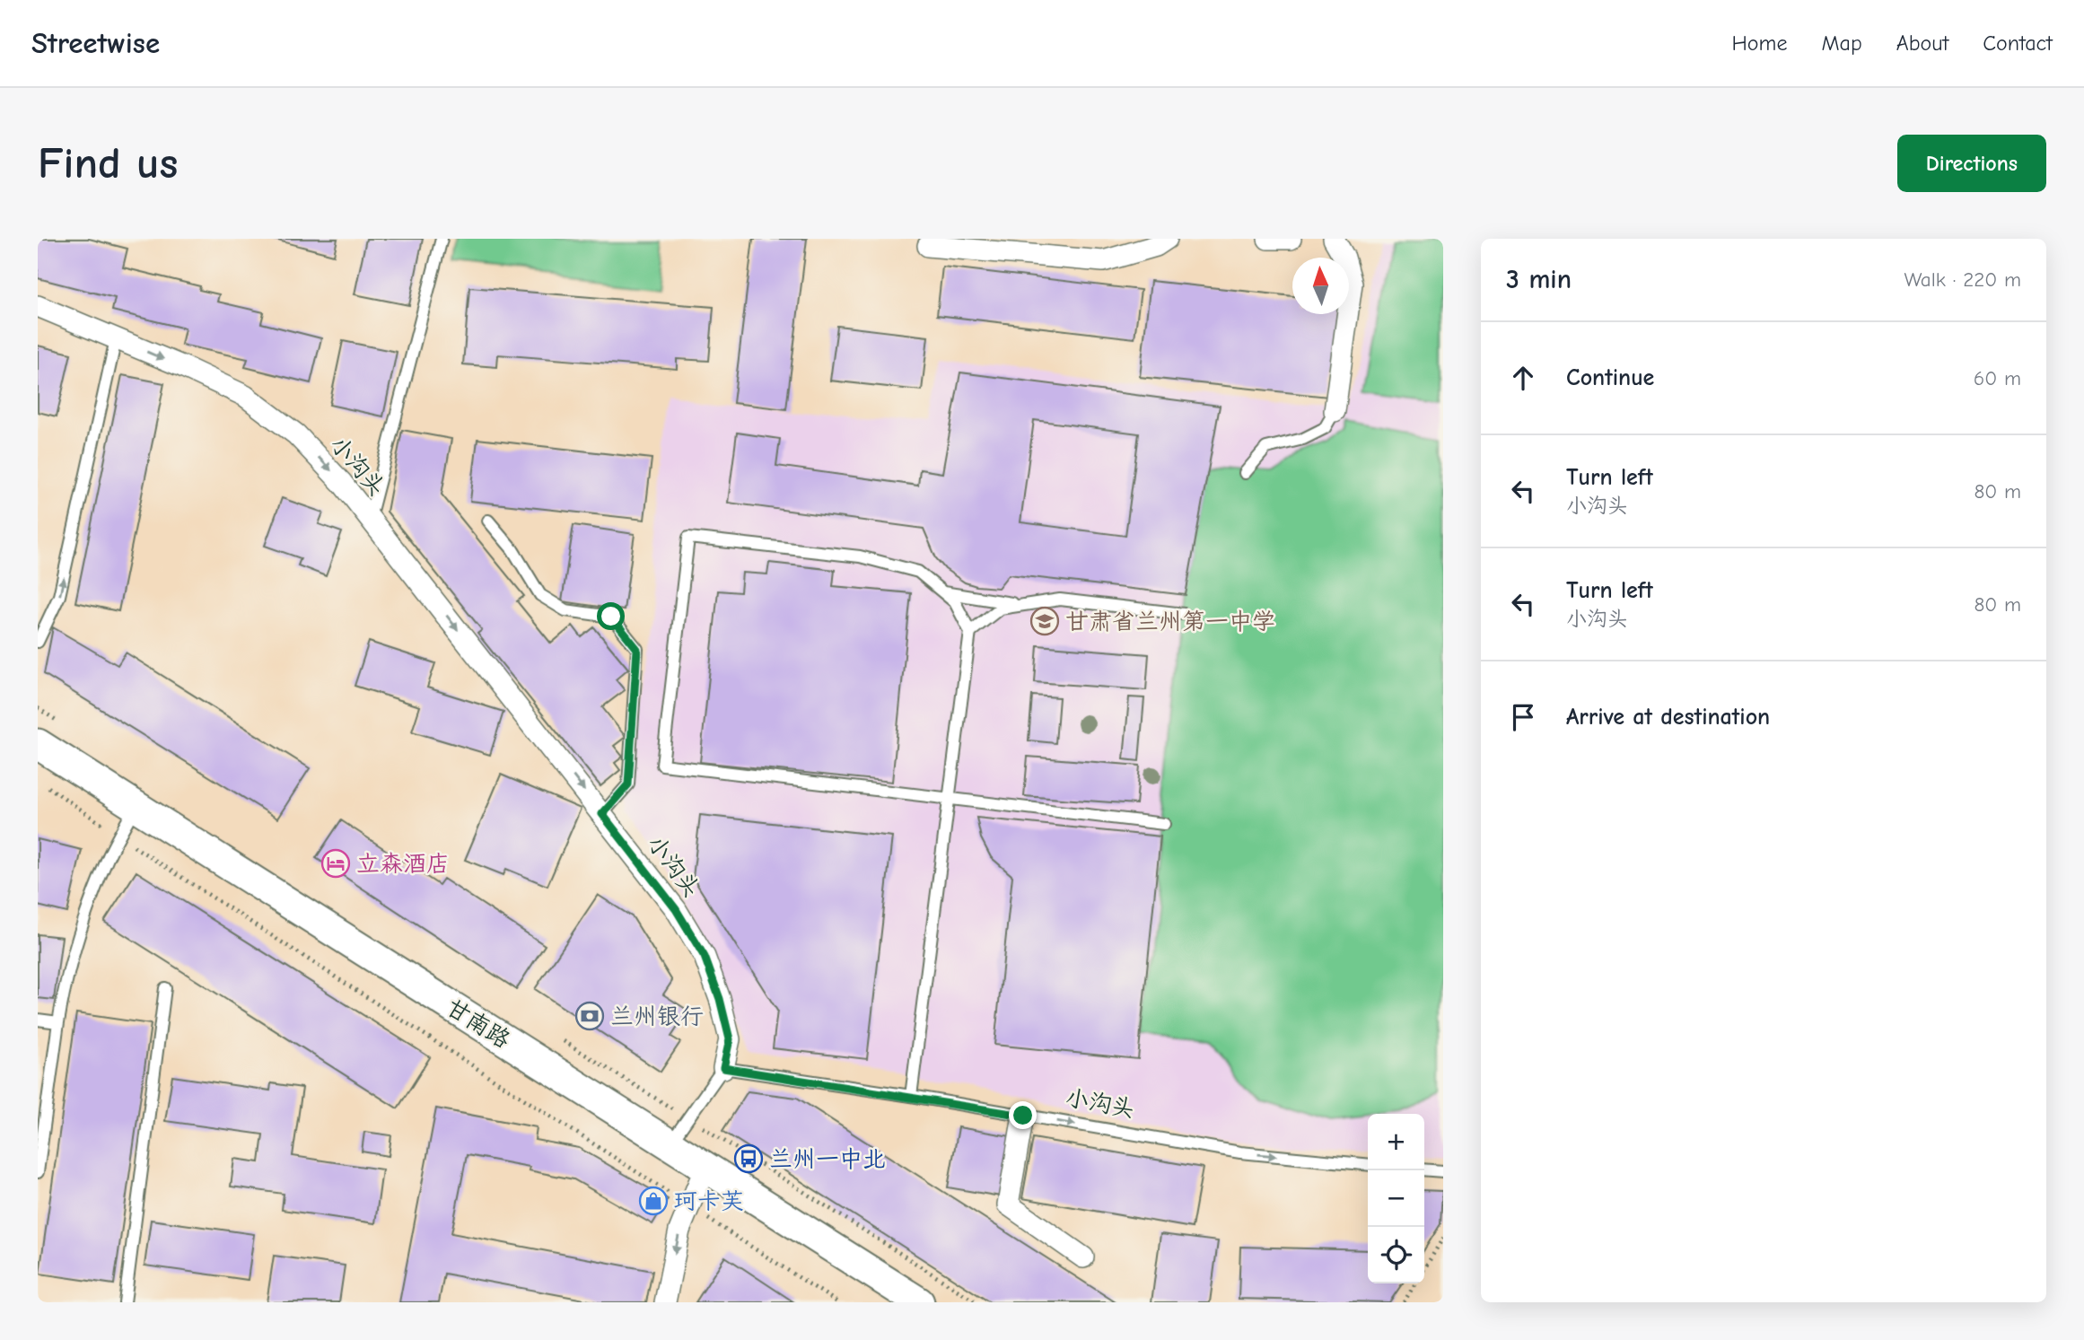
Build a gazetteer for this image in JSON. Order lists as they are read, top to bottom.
{
  "streets": {
    "street": ["小沟头", "甘南路"]
  },
  "one_way": ["小沟头"],
  "places": {
    "school or university": ["甘肃省兰州第一中学"],
    "hotel": ["立森酒店"],
    "bank": ["兰州银行"],
    "bus stop": ["兰州一中北"],
    "shop": ["珂卡芙"]
  },
  "north": "top",
  "page": {
    "header": "Streetwise",
    "nav": [
      "Home",
      "Map",
      "About",
      "Contact"
    ],
    "buttons": "Directions",
    "title": "Find us",
    "heading": ["3 min", "Walk · 220 m"],
    "list": [
      ["Continue", "60 m"],
      ["Turn left", "小沟头", "80 m"],
      ["Turn left", "小沟头", "80 m"],
      "Arrive at destination"
    ],
    "map_buttons": ["+", "−"]
  }
}
